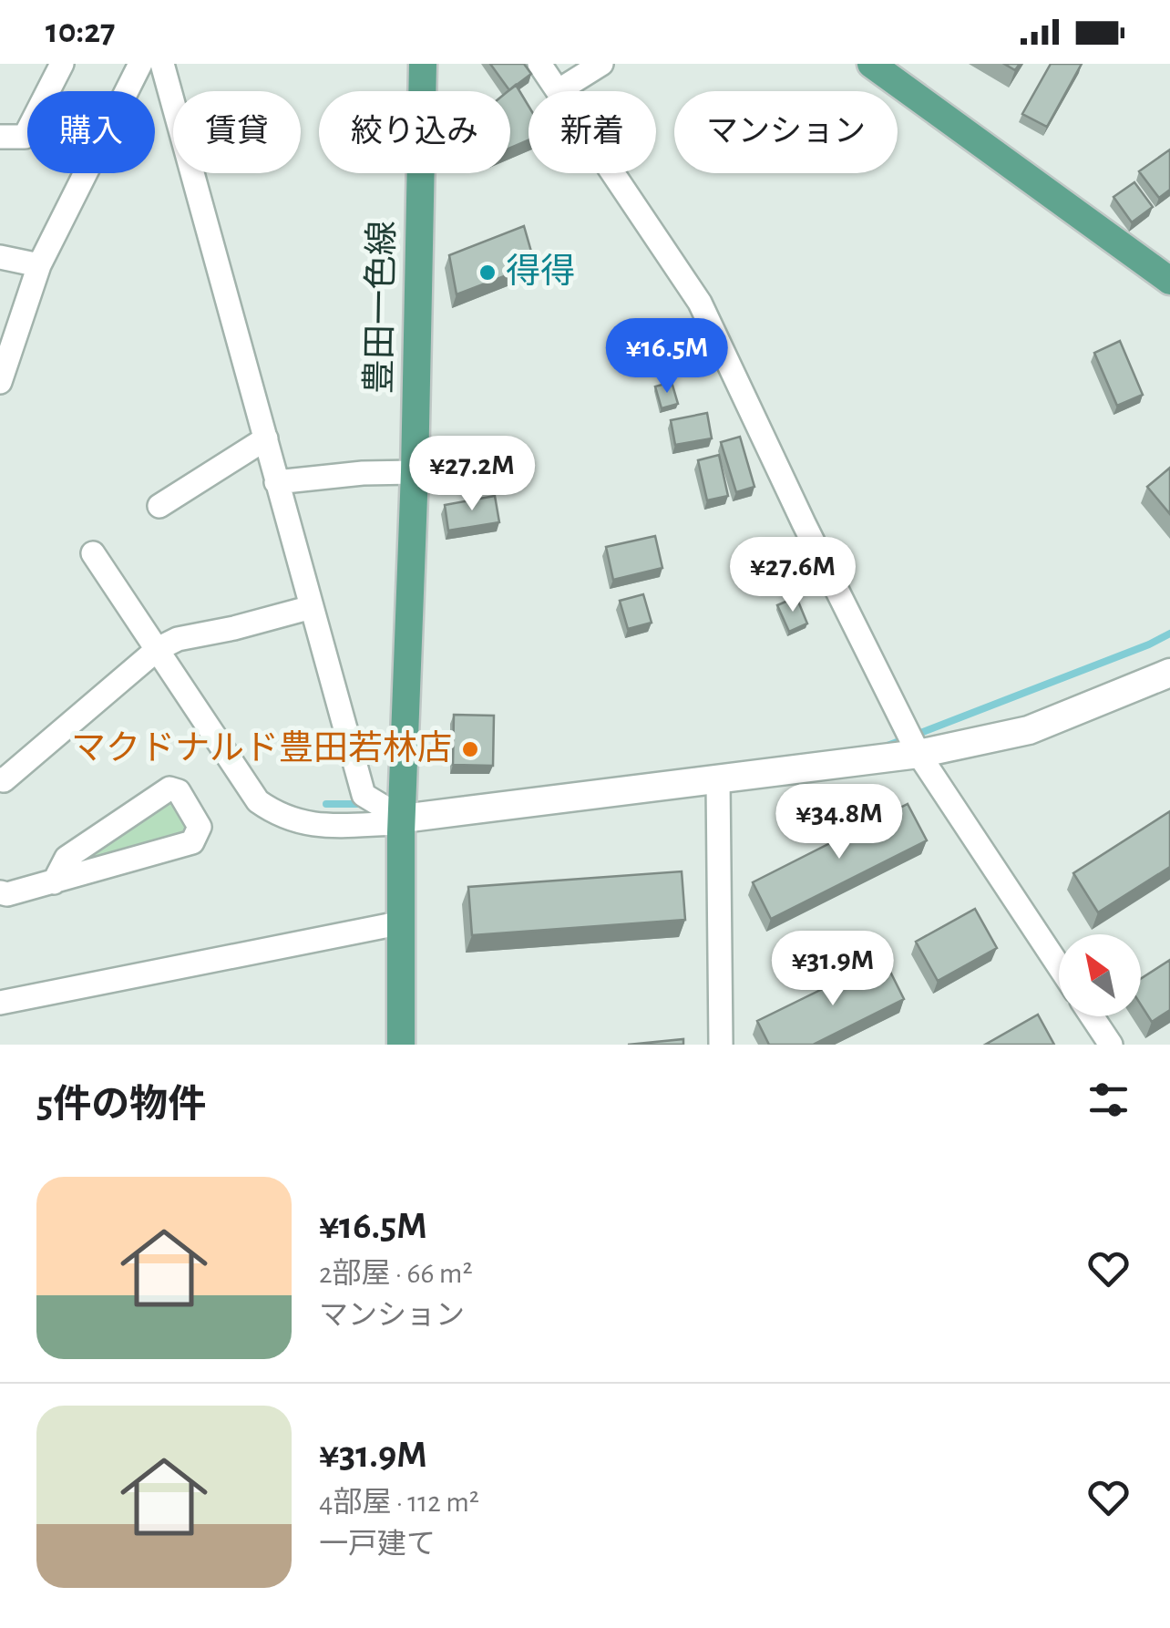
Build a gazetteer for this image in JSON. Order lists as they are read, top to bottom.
{
  "streets": {
    "main road": ["豊田一色線"]
  },
  "places": ["得得", "マクドナルド豊田若林店"],
  "north": "top left",
  "page": {
    "status": "10:27",
    "chip": [
      "購入",
      "賃貸",
      "絞り込み",
      "新着",
      "マンション"
    ],
    "price": [
      "¥16.5M",
      "¥27.2M",
      "¥27.6M",
      "¥34.8M",
      "¥31.9M"
    ],
    "heading": "5件の物件",
    "list": [
      {
        "name": "¥16.5M",
        "note": "2部屋 · 66 m² · マンション"
      },
      {
        "name": "¥31.9M",
        "note": "4部屋 · 112 m² · 一戸建て"
      }
    ]
  }
}
